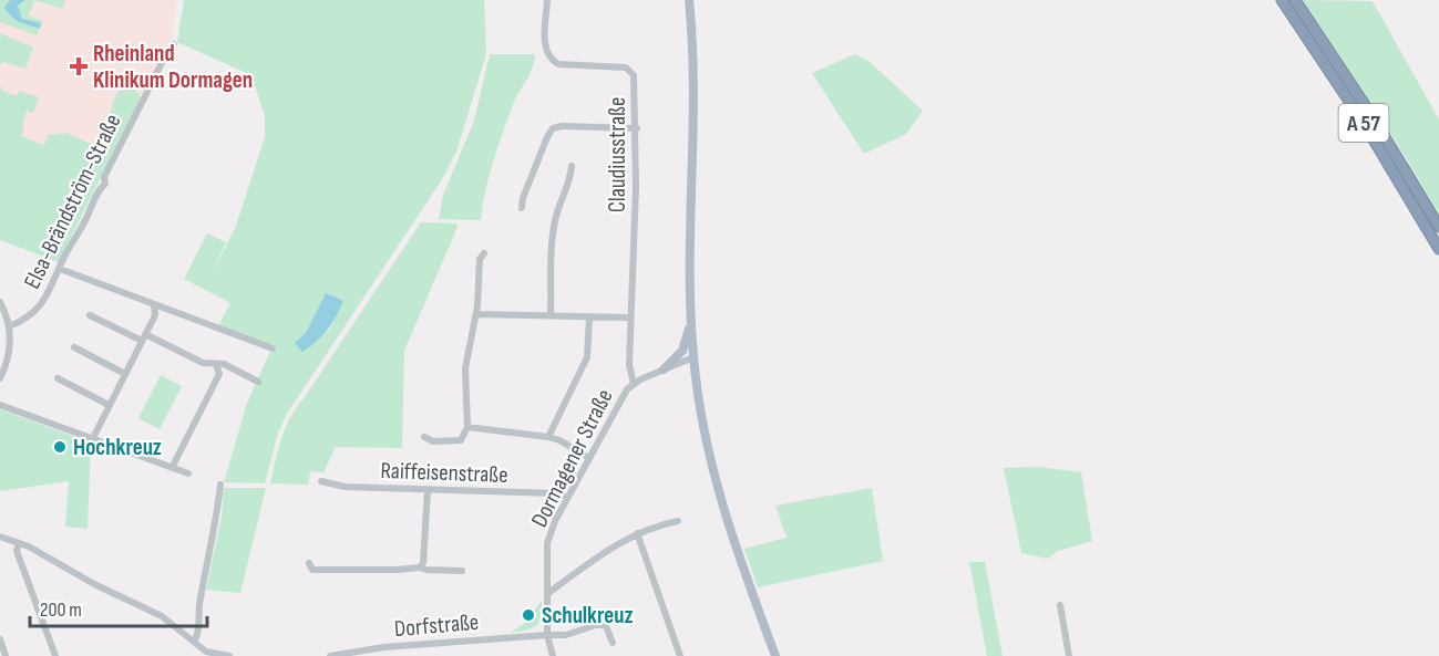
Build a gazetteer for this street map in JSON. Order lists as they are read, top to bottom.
{
  "streets": {
    "highway": ["A 57"],
    "street": [
      "Claudiusstraße",
      "Elsa-Brändström-Straße",
      "Dormagener Straße",
      "Raiffeisenstraße",
      "Dorfstraße"
    ]
  },
  "crossings": [
    ["Claudiusstraße", "Dormagener Straße"],
    ["Dormagener Straße", "Raiffeisenstraße"],
    ["Dormagener Straße", "Dorfstraße"]
  ],
  "places": {
    "health": ["Rheinland Klinikum Dormagen"],
    "other": ["Hochkreuz", "Schulkreuz"]
  },
  "scale_bar": "200 m"
}
